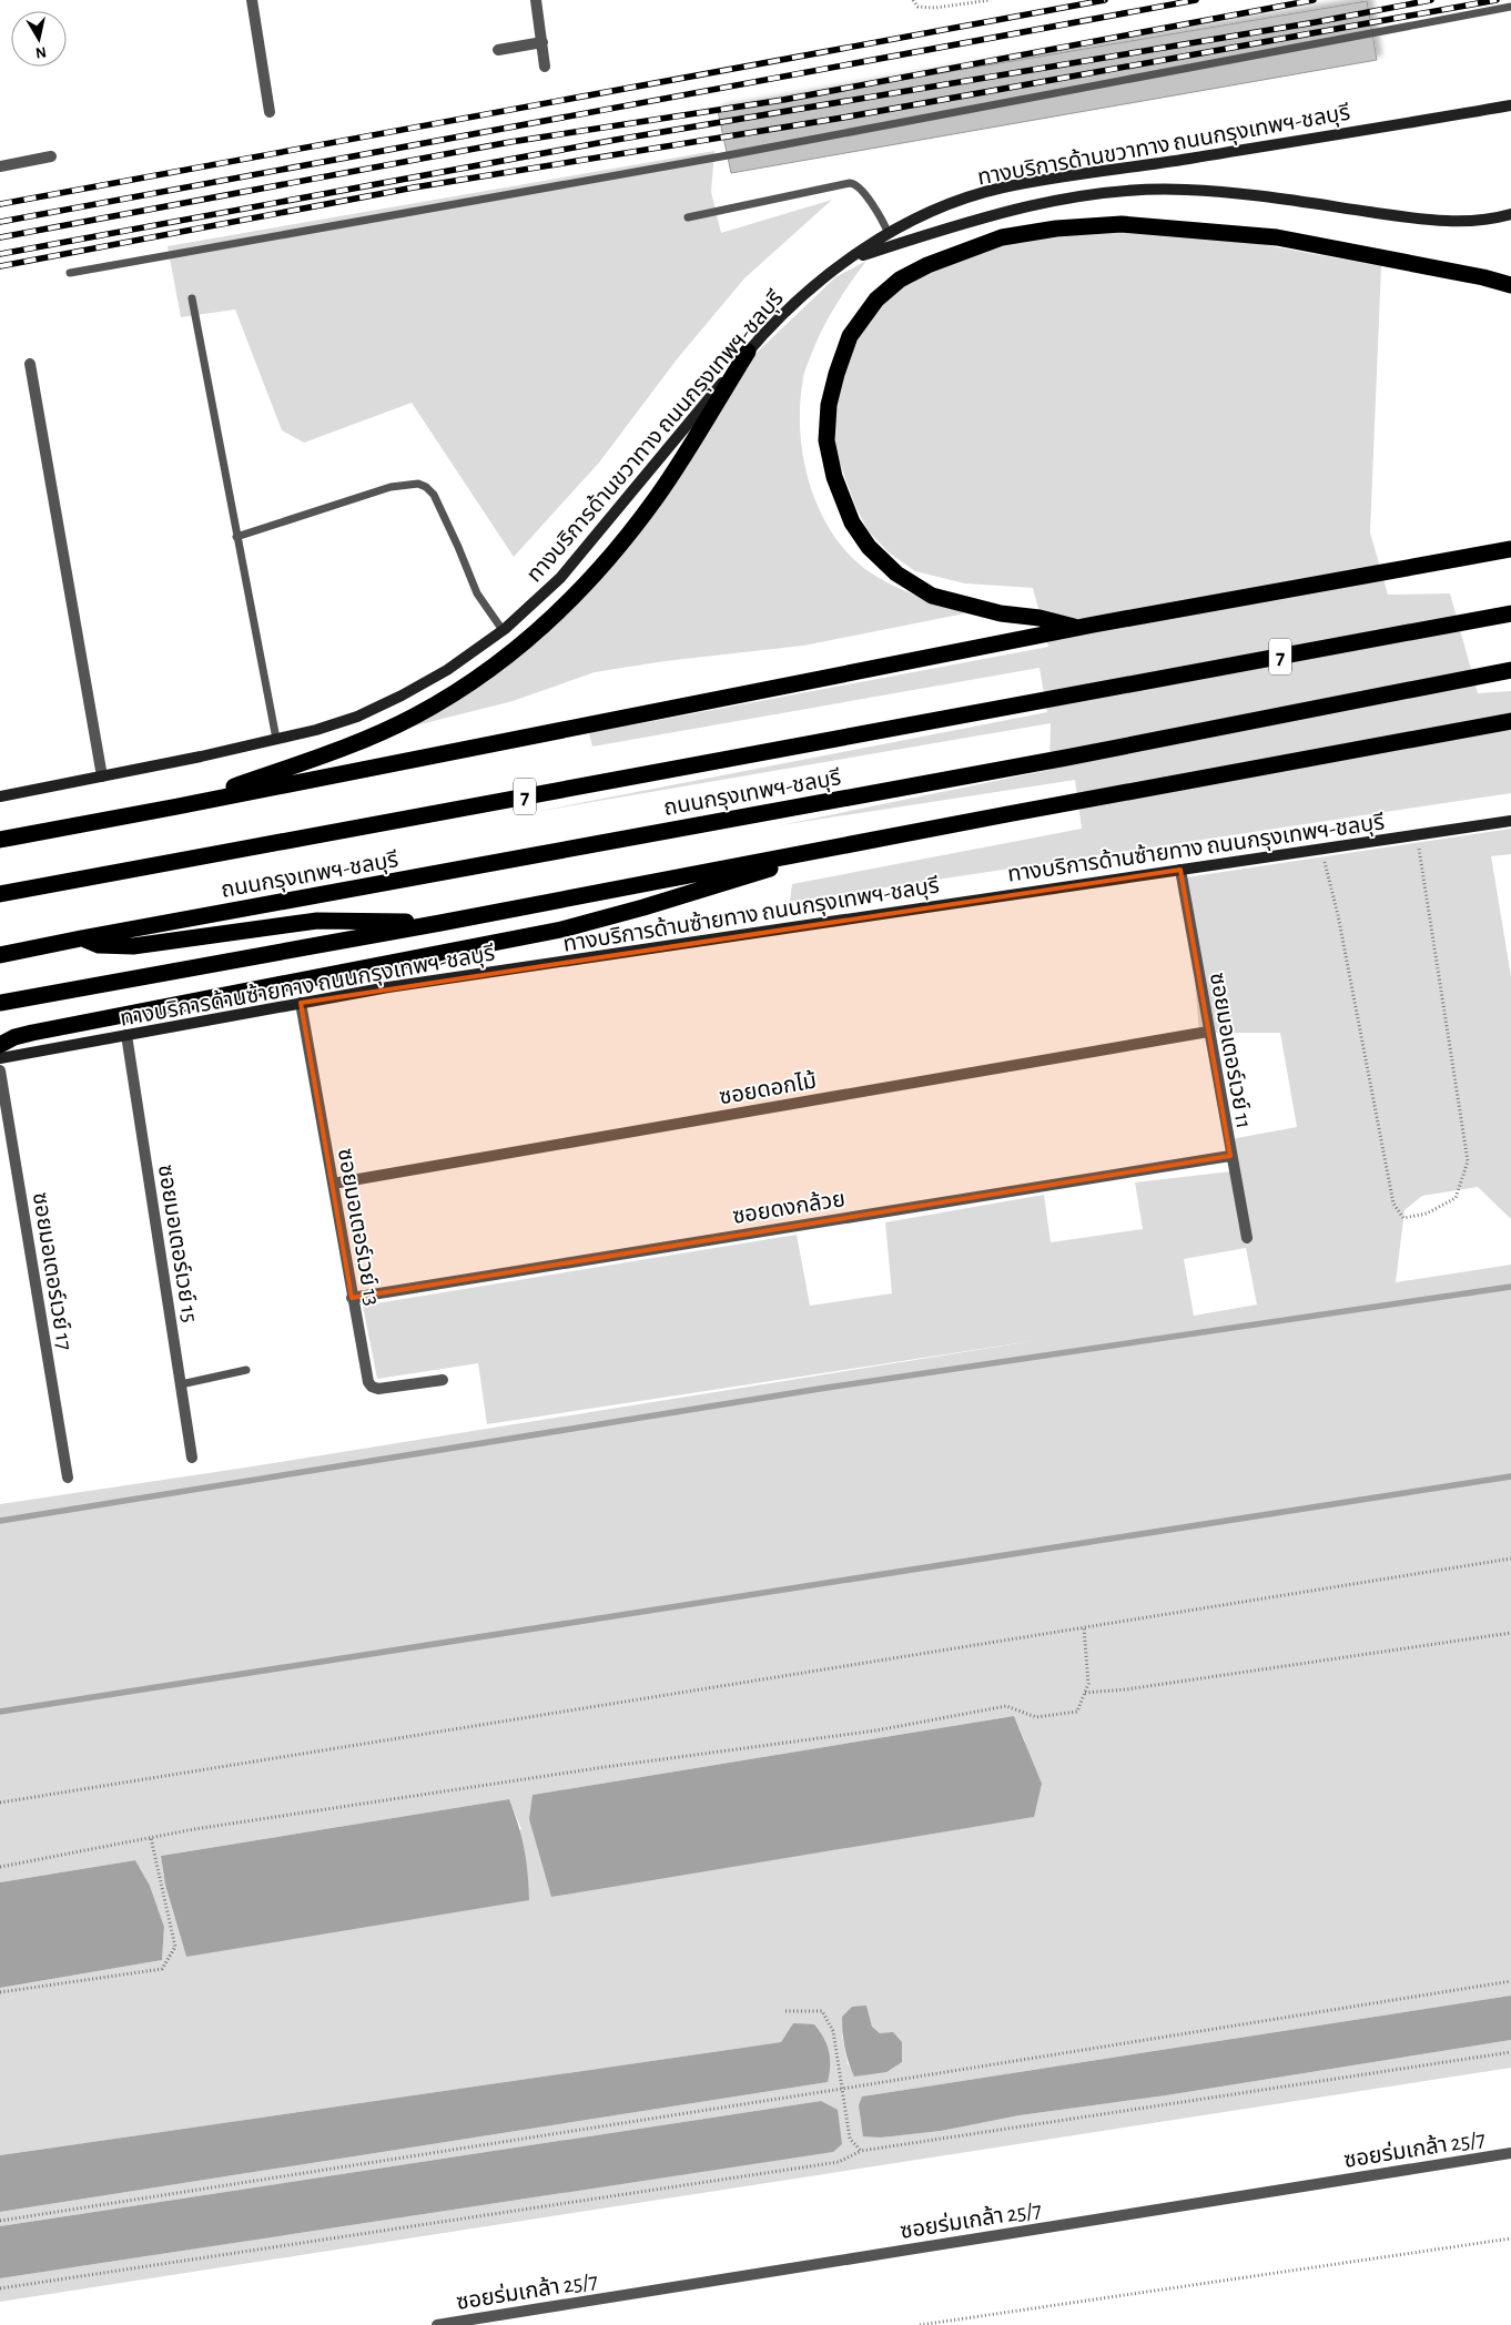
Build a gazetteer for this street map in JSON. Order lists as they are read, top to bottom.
{
  "streets": {
    "highway": ["7", "ถนนกรุงเทพฯ-ชลบุรี"],
    "main road": ["ทางบริการด้านขวาทาง ถนนกรุงเทพฯ-ชลบุรี", "ทางบริการด้านซ้ายทาง ถนนกรุงเทพฯ-ชลบุรี"],
    "street": [
      "ซอยมอเตอร์เวย์ 11",
      "ซอยดอกไม้",
      "ซอยดงกล้วย",
      "ซอยมอเตอร์เวย์ 13",
      "ซอยมอเตอร์เวย์ 15",
      "ซอยมอเตอร์เวย์ 17",
      "ซอยร่มเกล้า 25/7"
    ]
  },
  "crossings": [
    ["ทางบริการด้านซ้ายทาง ถนนกรุงเทพฯ-ชลบุรี", "ซอยมอเตอร์เวย์ 11"],
    ["ทางบริการด้านซ้ายทาง ถนนกรุงเทพฯ-ชลบุรี", "ซอยมอเตอร์เวย์ 13"],
    ["ทางบริการด้านซ้ายทาง ถนนกรุงเทพฯ-ชลบุรี", "ซอยมอเตอร์เวย์ 15"],
    ["ซอยมอเตอร์เวย์ 11", "ซอยดอกไม้"],
    ["ซอยมอเตอร์เวย์ 11", "ซอยดงกล้วย"],
    ["ซอยดอกไม้", "ซอยมอเตอร์เวย์ 13"],
    ["ซอยดงกล้วย", "ซอยมอเตอร์เวย์ 13"]
  ],
  "north": "bottom"
}
